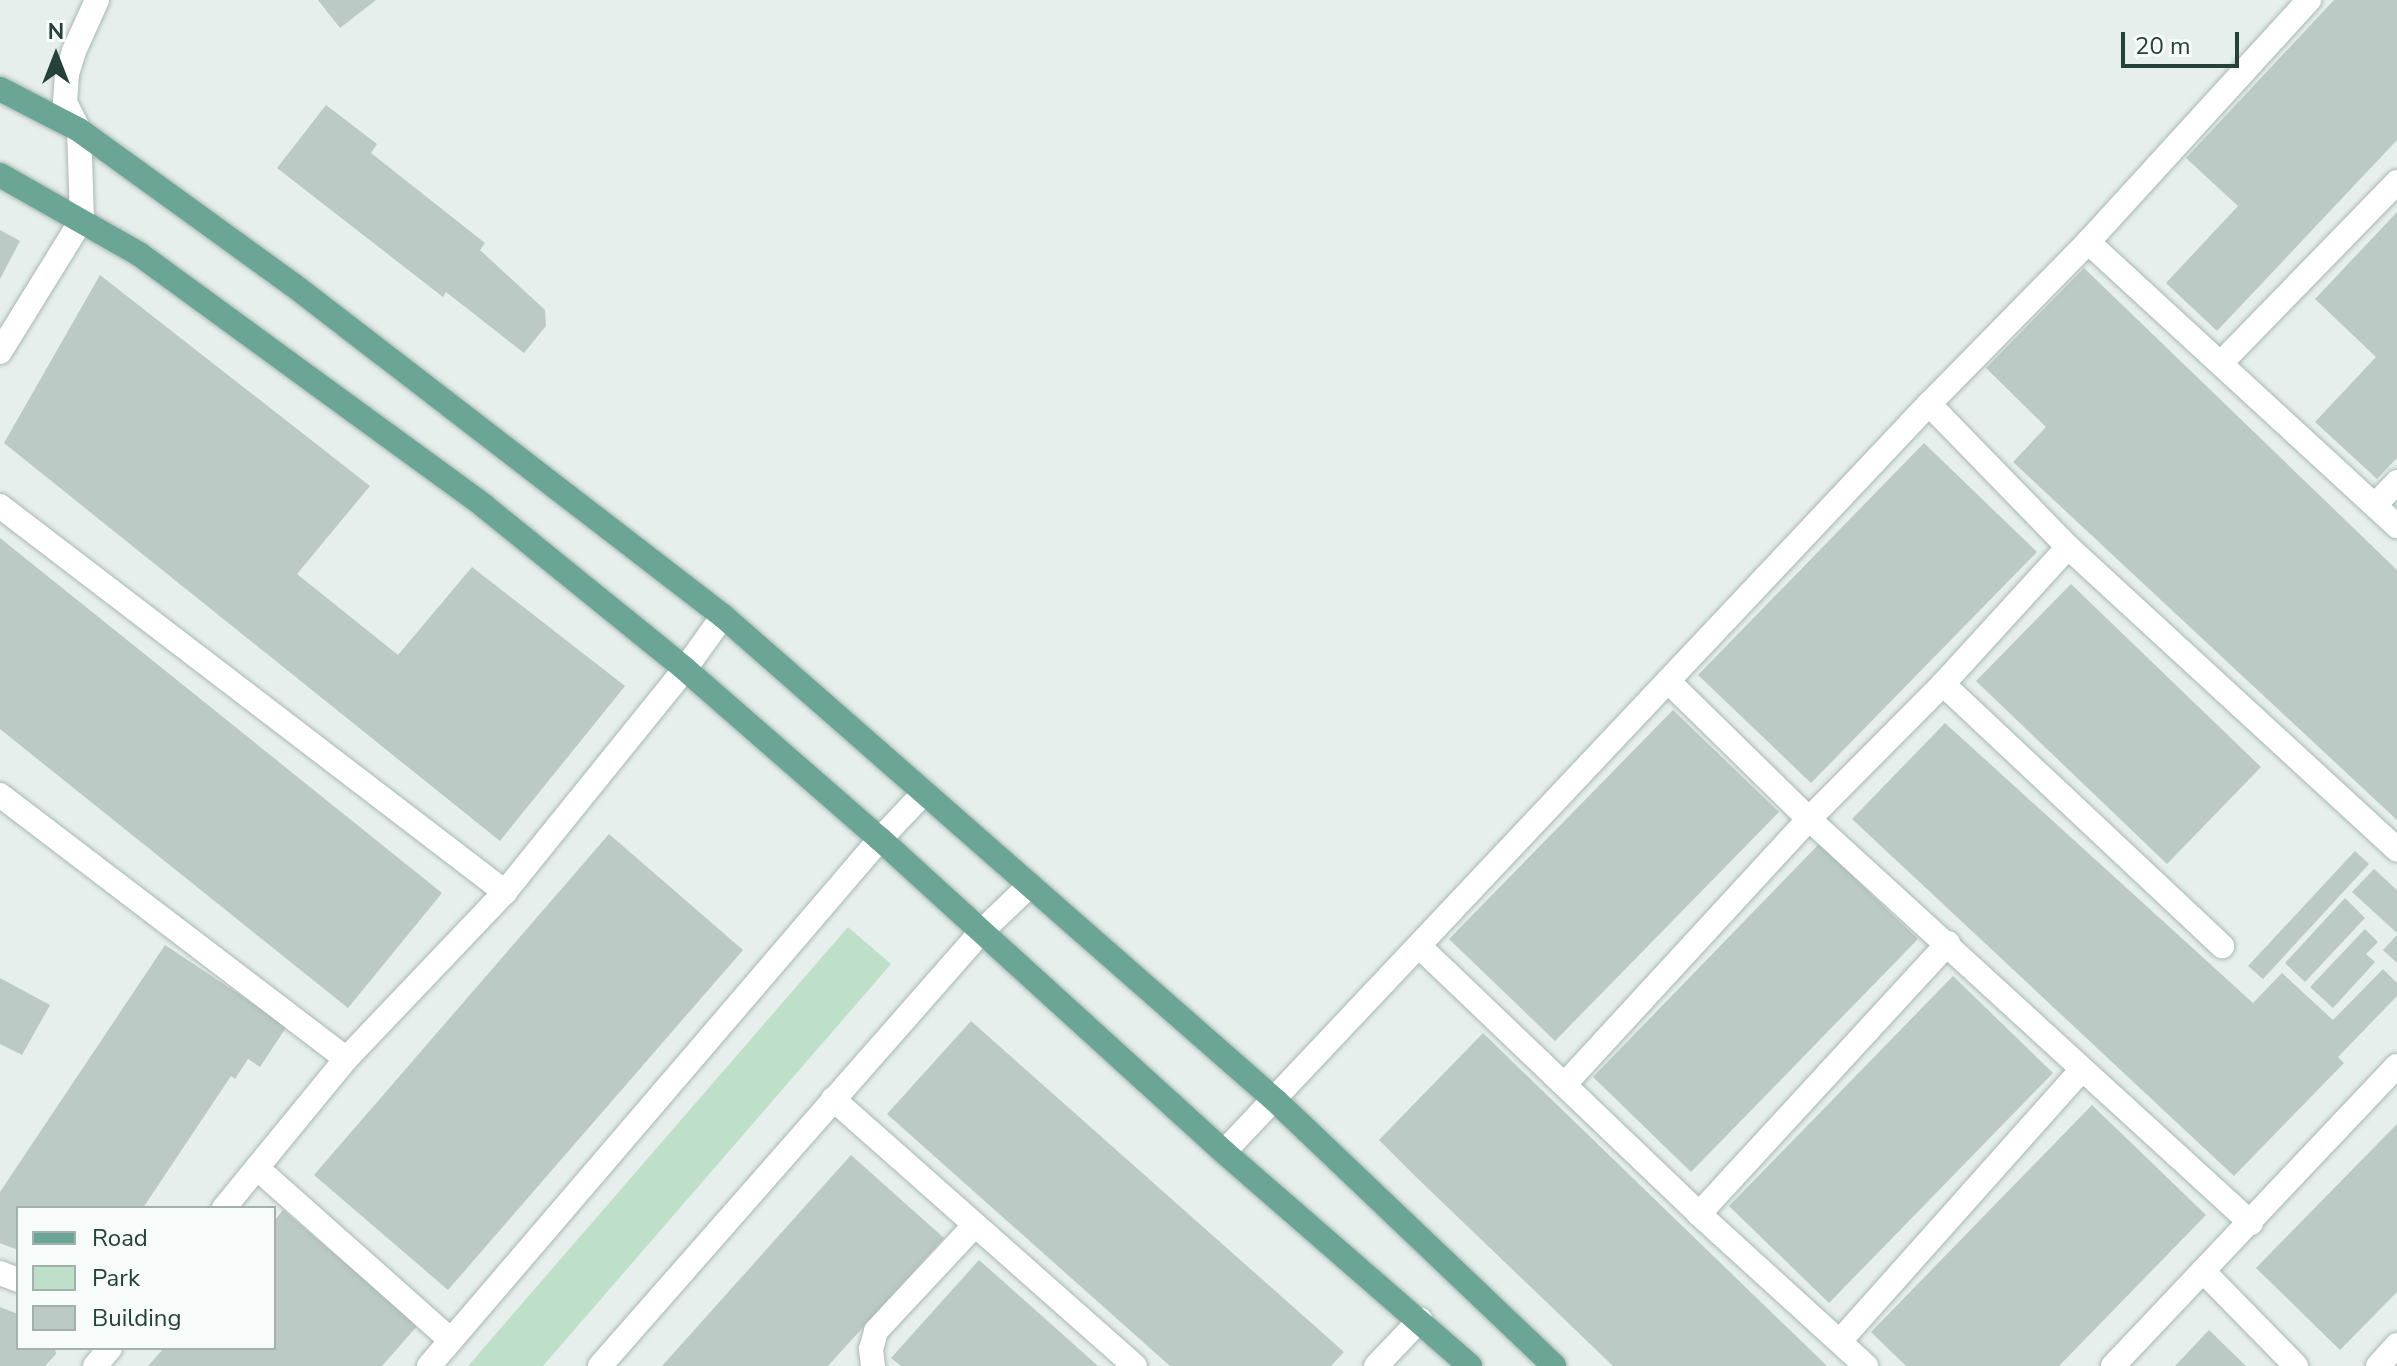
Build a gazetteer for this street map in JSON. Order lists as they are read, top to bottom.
{
  "legend": ["Road", "Park", "Building"],
  "scale_bar": "20 m",
  "north": "top"
}
